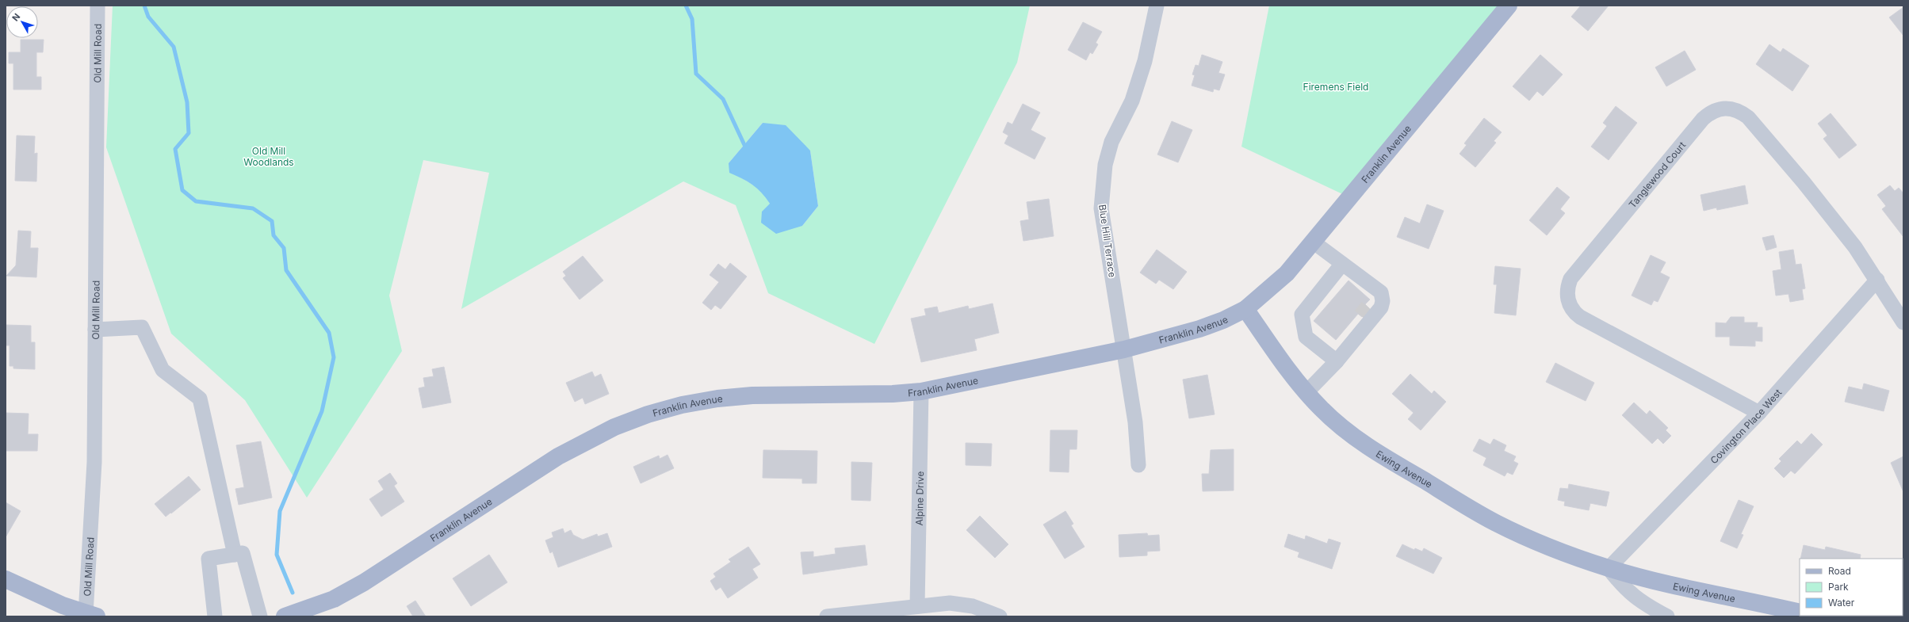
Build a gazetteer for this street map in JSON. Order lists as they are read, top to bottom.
{
  "streets": {
    "main road": ["Franklin Avenue", "Ewing Avenue"],
    "street": [
      "Old Mill Road",
      "Tanglewood Court",
      "Blue Hill Terrace",
      "Covington Place West",
      "Alpine Drive"
    ]
  },
  "crossings": [
    ["Franklin Avenue", "Blue Hill Terrace"],
    ["Franklin Avenue", "Ewing Avenue"],
    ["Franklin Avenue", "Alpine Drive"],
    ["Tanglewood Court", "Covington Place West"],
    ["Covington Place West", "Ewing Avenue"]
  ],
  "parks": ["Firemens Field", "Old Mill Woodlands"],
  "legend": ["Road", "Park", "Water"],
  "north": "top left"
}
